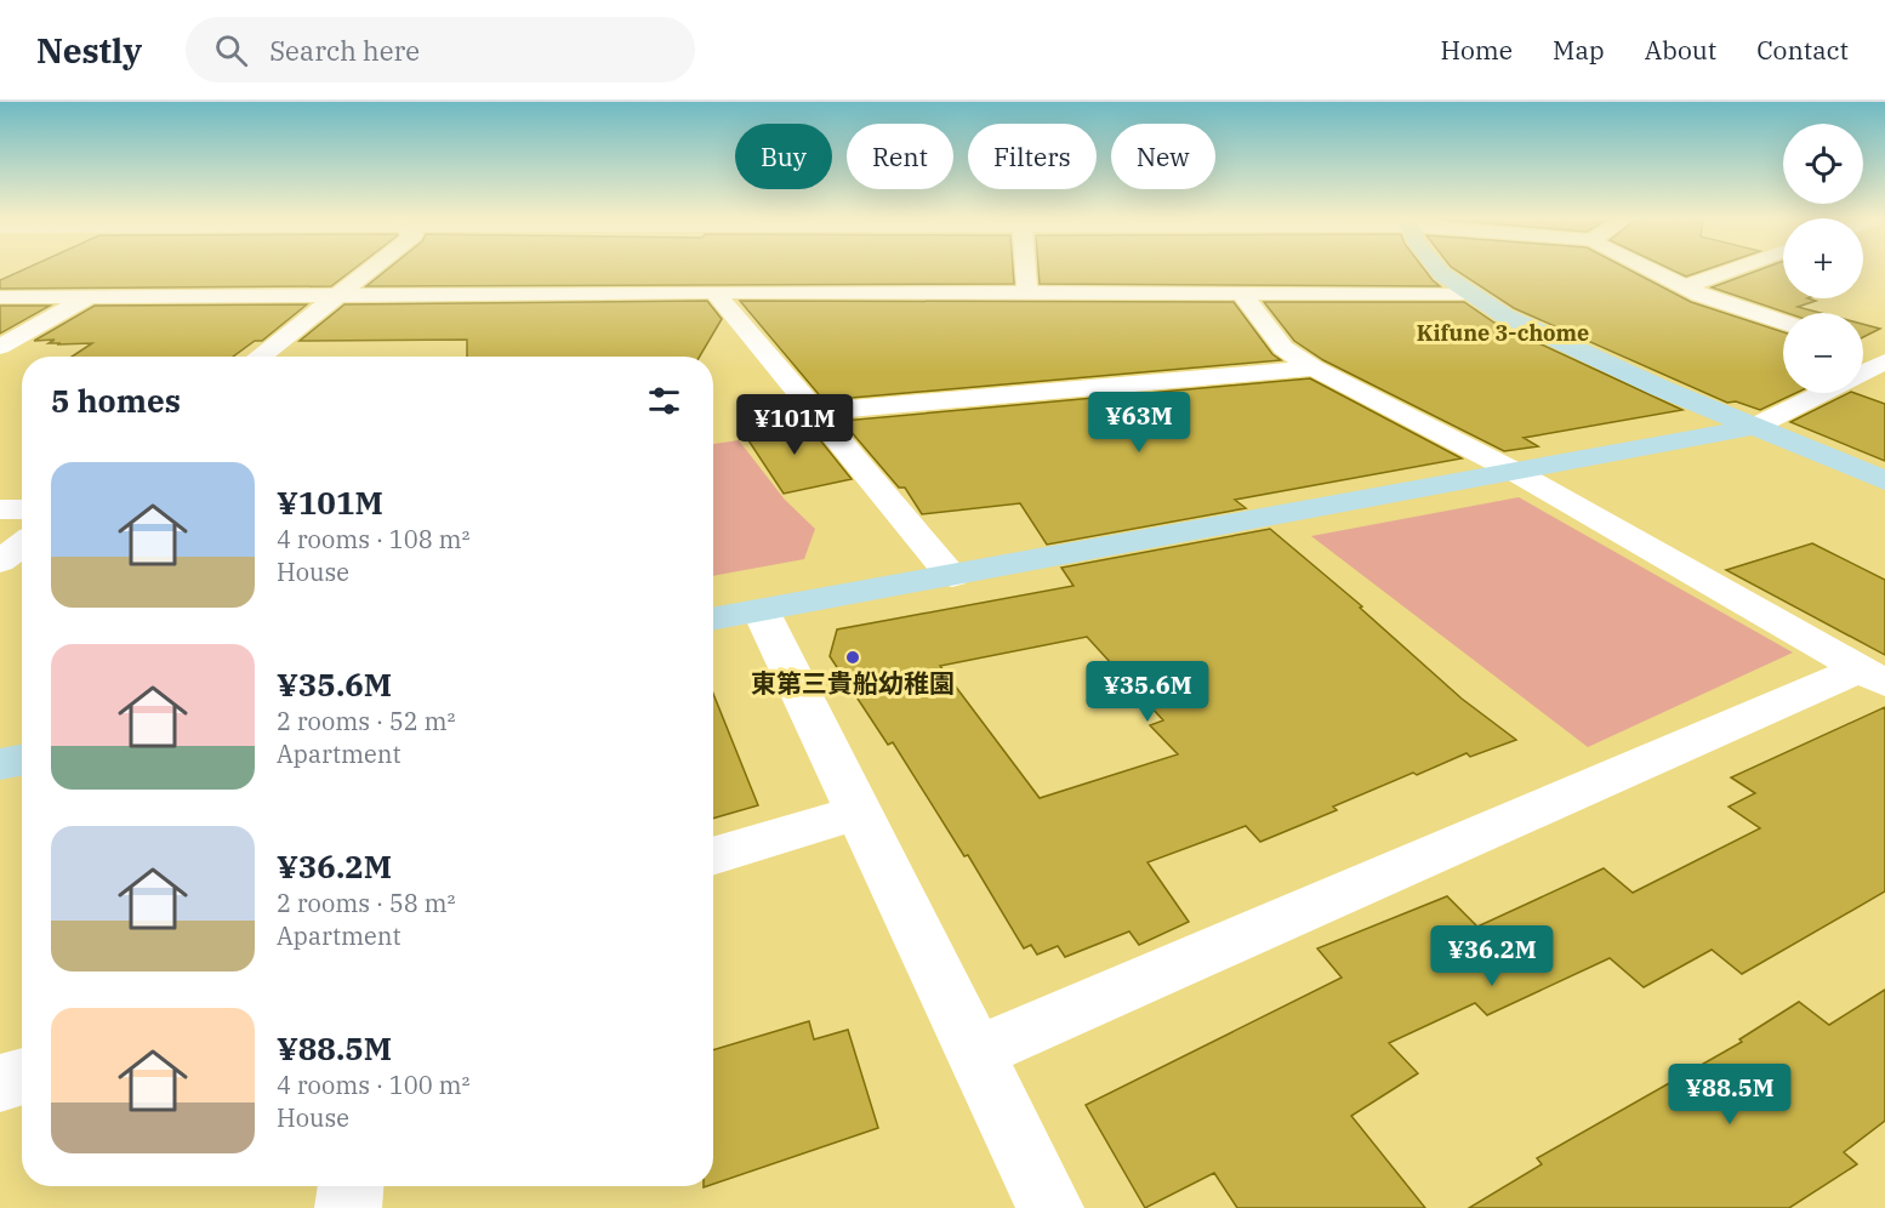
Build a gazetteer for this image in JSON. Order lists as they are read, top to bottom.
{
  "districts": ["Kifune 3-chome"],
  "places": ["東第三貴船幼稚園"],
  "page": {
    "header": "Nestly",
    "search": "Search here",
    "nav": [
      "Home",
      "Map",
      "About",
      "Contact"
    ],
    "map_buttons": ["+", "−"],
    "chip": [
      "Buy",
      "Rent",
      "Filters",
      "New"
    ],
    "heading": "5 homes",
    "price": [
      "¥63M",
      "¥101M",
      "¥35.6M",
      "¥36.2M",
      "¥88.5M"
    ],
    "list": [
      {
        "name": "¥101M",
        "note": "4 rooms · 108 m² · House"
      },
      {
        "name": "¥35.6M",
        "note": "2 rooms · 52 m² · Apartment"
      },
      {
        "name": "¥36.2M",
        "note": "2 rooms · 58 m² · Apartment"
      },
      {
        "name": "¥88.5M",
        "note": "4 rooms · 100 m² · House"
      }
    ]
  }
}
